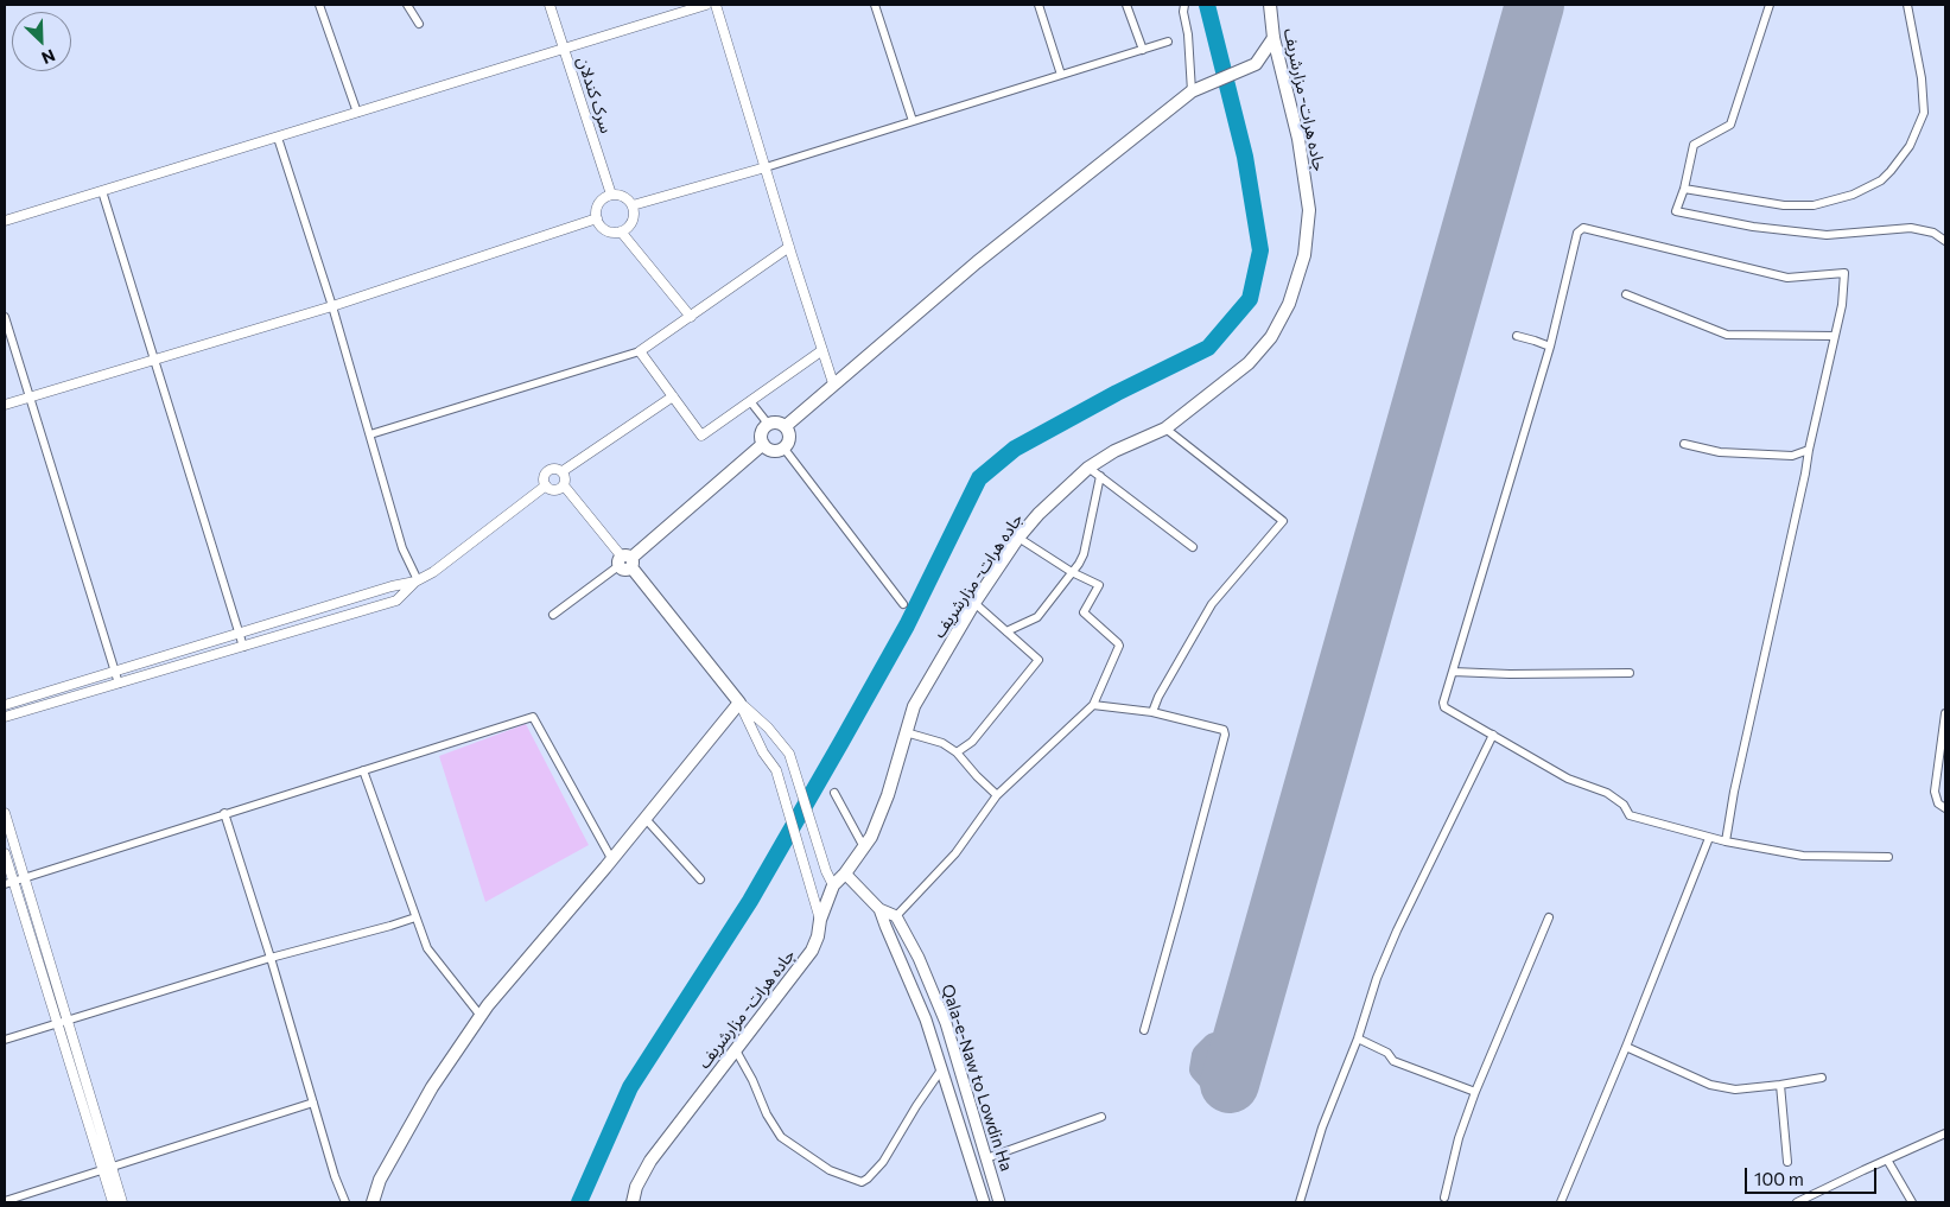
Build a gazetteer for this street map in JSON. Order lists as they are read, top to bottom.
{
  "streets": {
    "main road": ["جاده هرات- مزارشریف", "Qala-e-Naw to Lowdin Ha"],
    "street": ["سرک کندلان"]
  },
  "crossings": [
    ["جاده هرات- مزارشریف", "Qala-e-Naw to Lowdin Ha"]
  ],
  "scale_bar": "100 m",
  "north": "bottom right"
}
